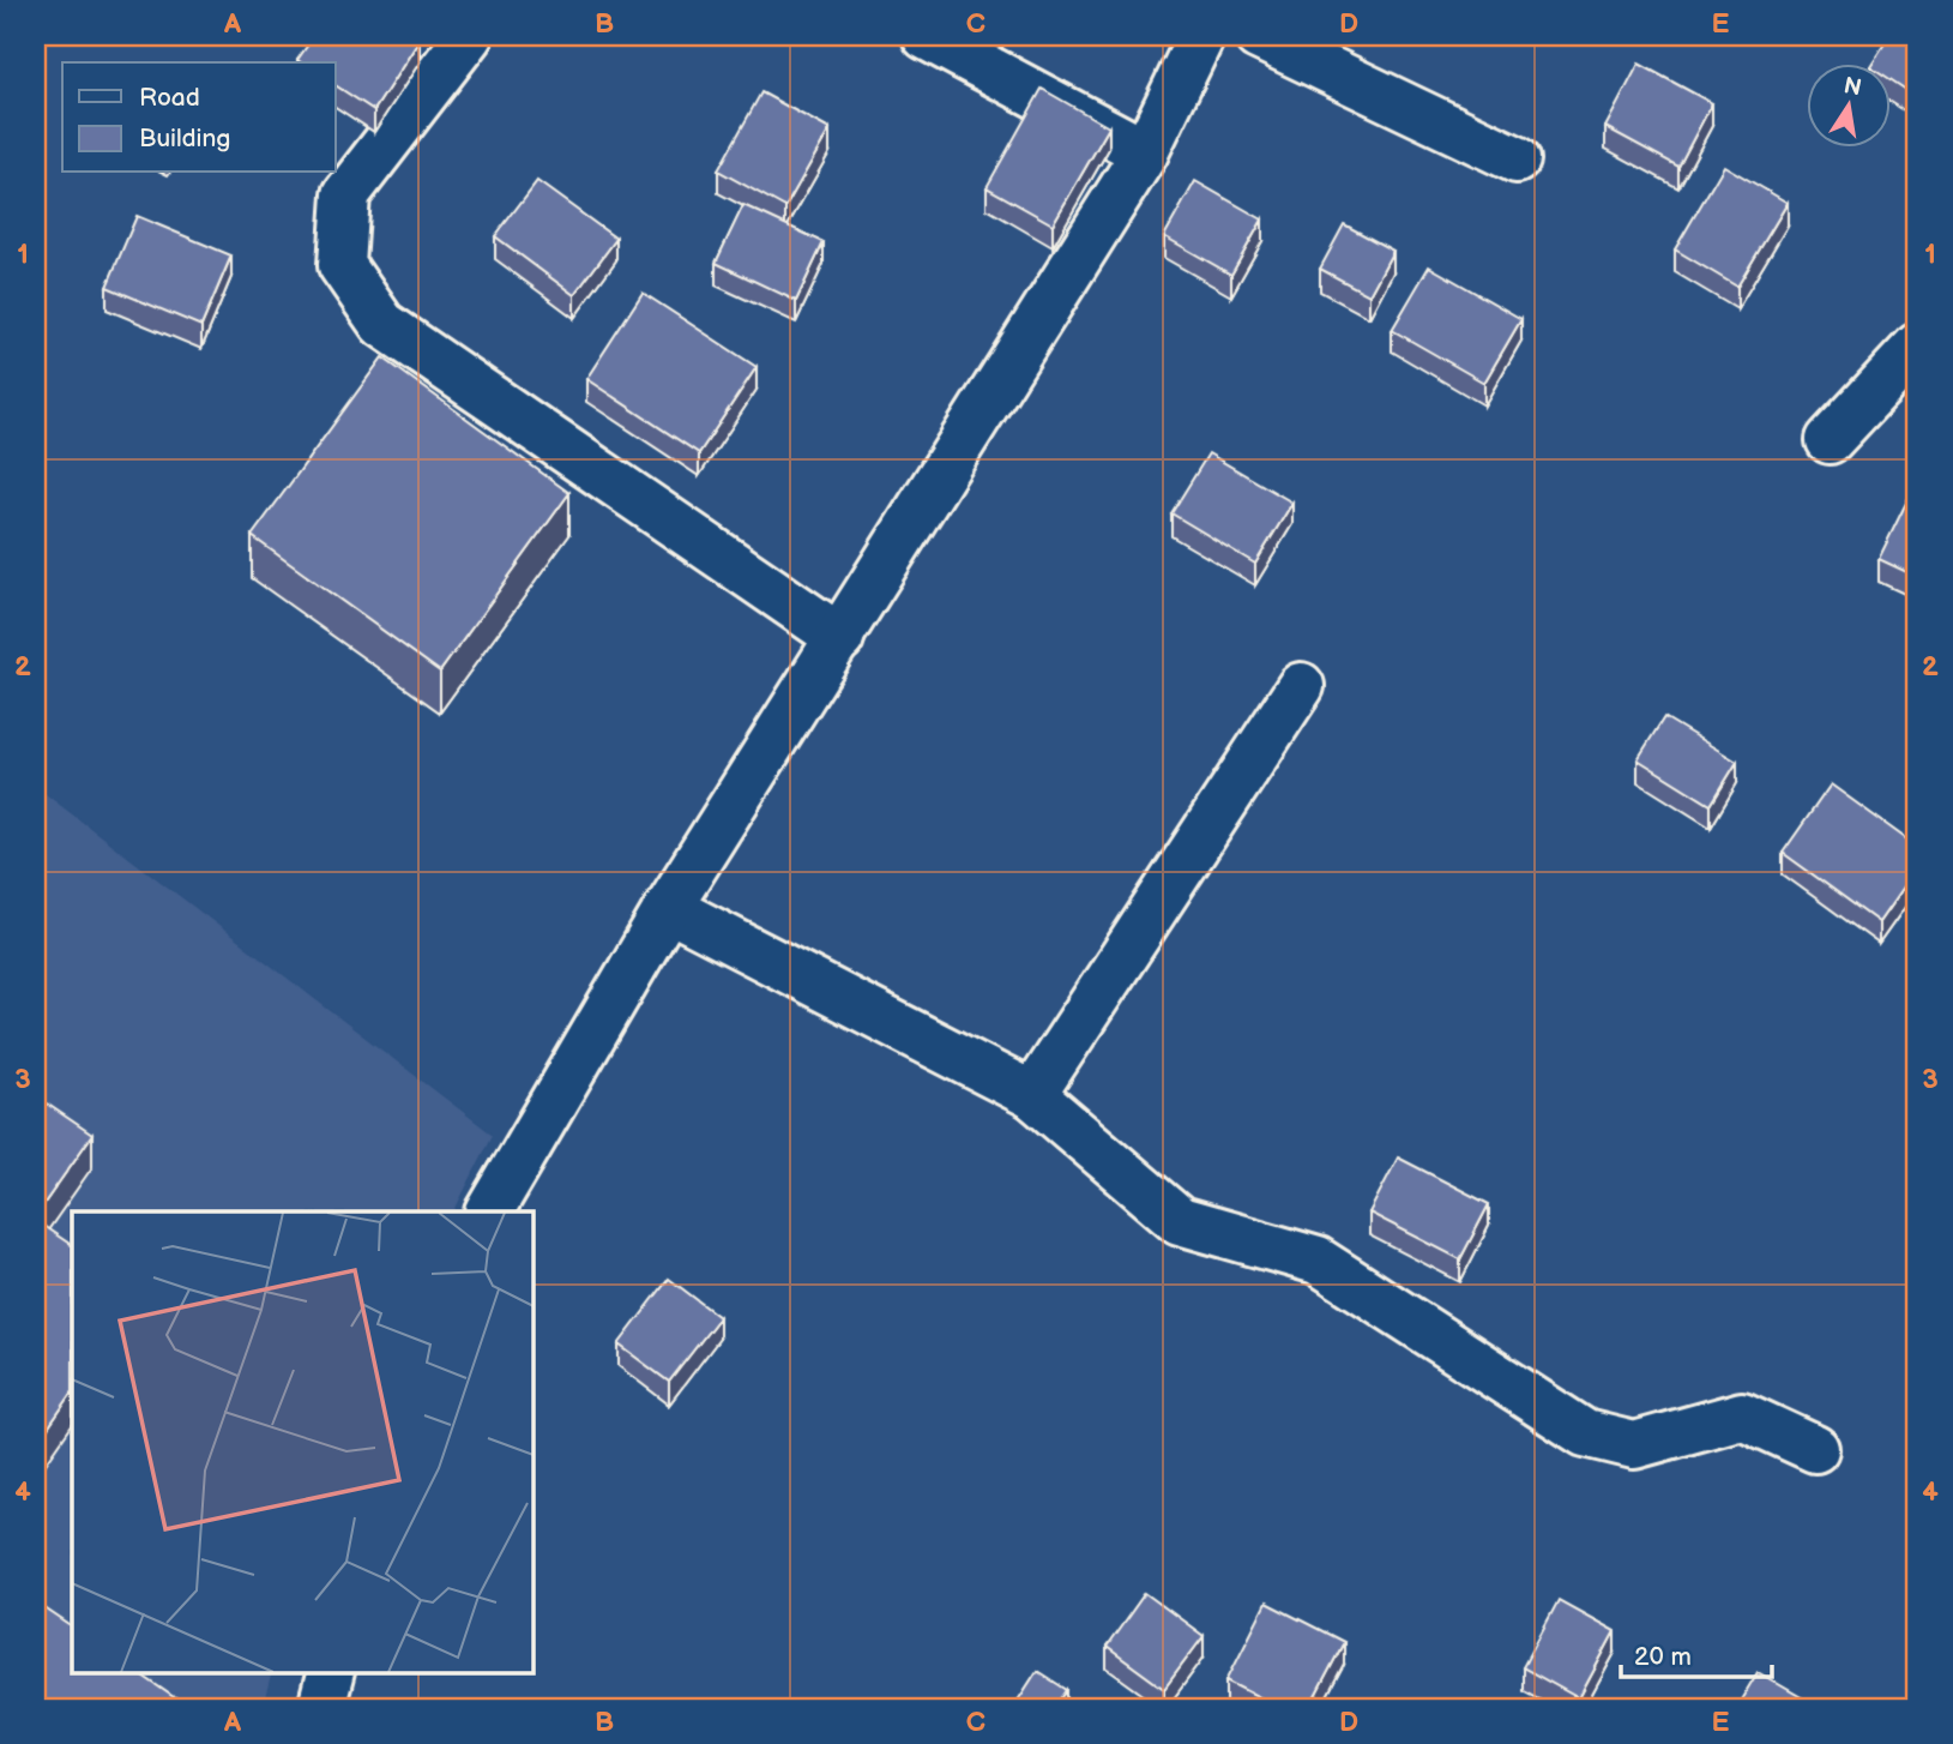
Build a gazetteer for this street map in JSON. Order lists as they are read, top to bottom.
{
  "legend": ["Road", "Building"],
  "scale_bar": "20 m",
  "north": "top",
  "grid": {
    "columns": [
      "A",
      "B",
      "C",
      "D",
      "E"
    ],
    "rows": [
      "1",
      "2",
      "3",
      "4"
    ]
  }
}
